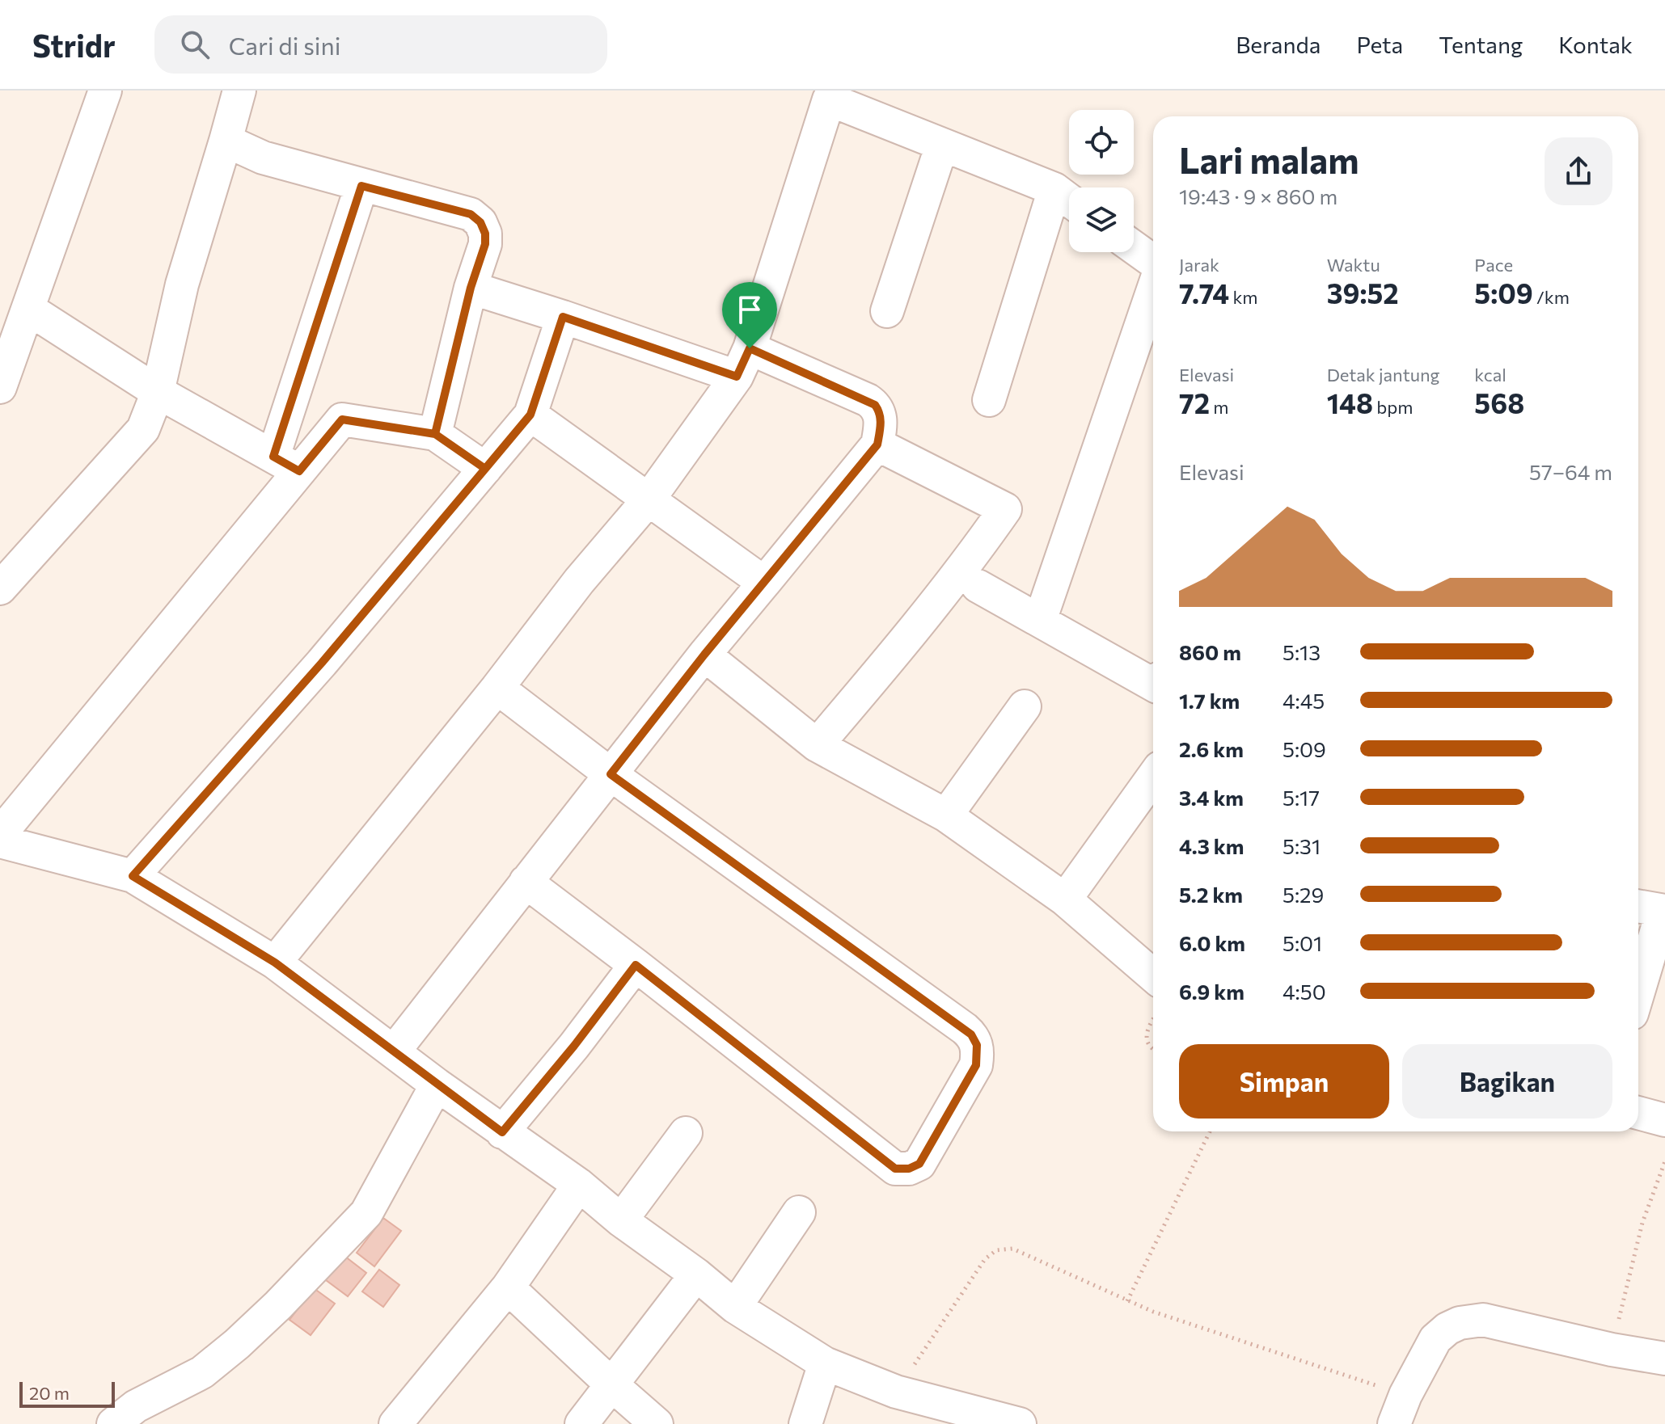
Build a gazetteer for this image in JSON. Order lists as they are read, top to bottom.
{
  "scale_bar": "20 m",
  "page": {
    "header": "Stridr",
    "search": "Cari di sini",
    "nav": [
      "Beranda",
      "Peta",
      "Tentang",
      "Kontak"
    ],
    "heading": ["Lari malam", "19:43 · 9 × 860 m"],
    "stats": [
      ["Jarak", "7.74 km"],
      ["Waktu", "39:52"],
      ["Pace", "5:09 /km"],
      ["Elevasi", "72 m"],
      ["Detak jantung", "148 bpm"],
      ["kcal", "568"]
    ],
    "chart": ["Elevasi", "57–64 m"],
    "list": [
      {
        "name": "860 m",
        "note": "5:13"
      },
      {
        "name": "1.7 km",
        "note": "4:45"
      },
      {
        "name": "2.6 km",
        "note": "5:09"
      },
      {
        "name": "3.4 km",
        "note": "5:17"
      },
      {
        "name": "4.3 km",
        "note": "5:31"
      },
      {
        "name": "5.2 km",
        "note": "5:29"
      },
      {
        "name": "6.0 km",
        "note": "5:01"
      },
      {
        "name": "6.9 km",
        "note": "4:50"
      }
    ],
    "buttons": ["Simpan", "Bagikan"],
    "scale": "20 m"
  }
}
